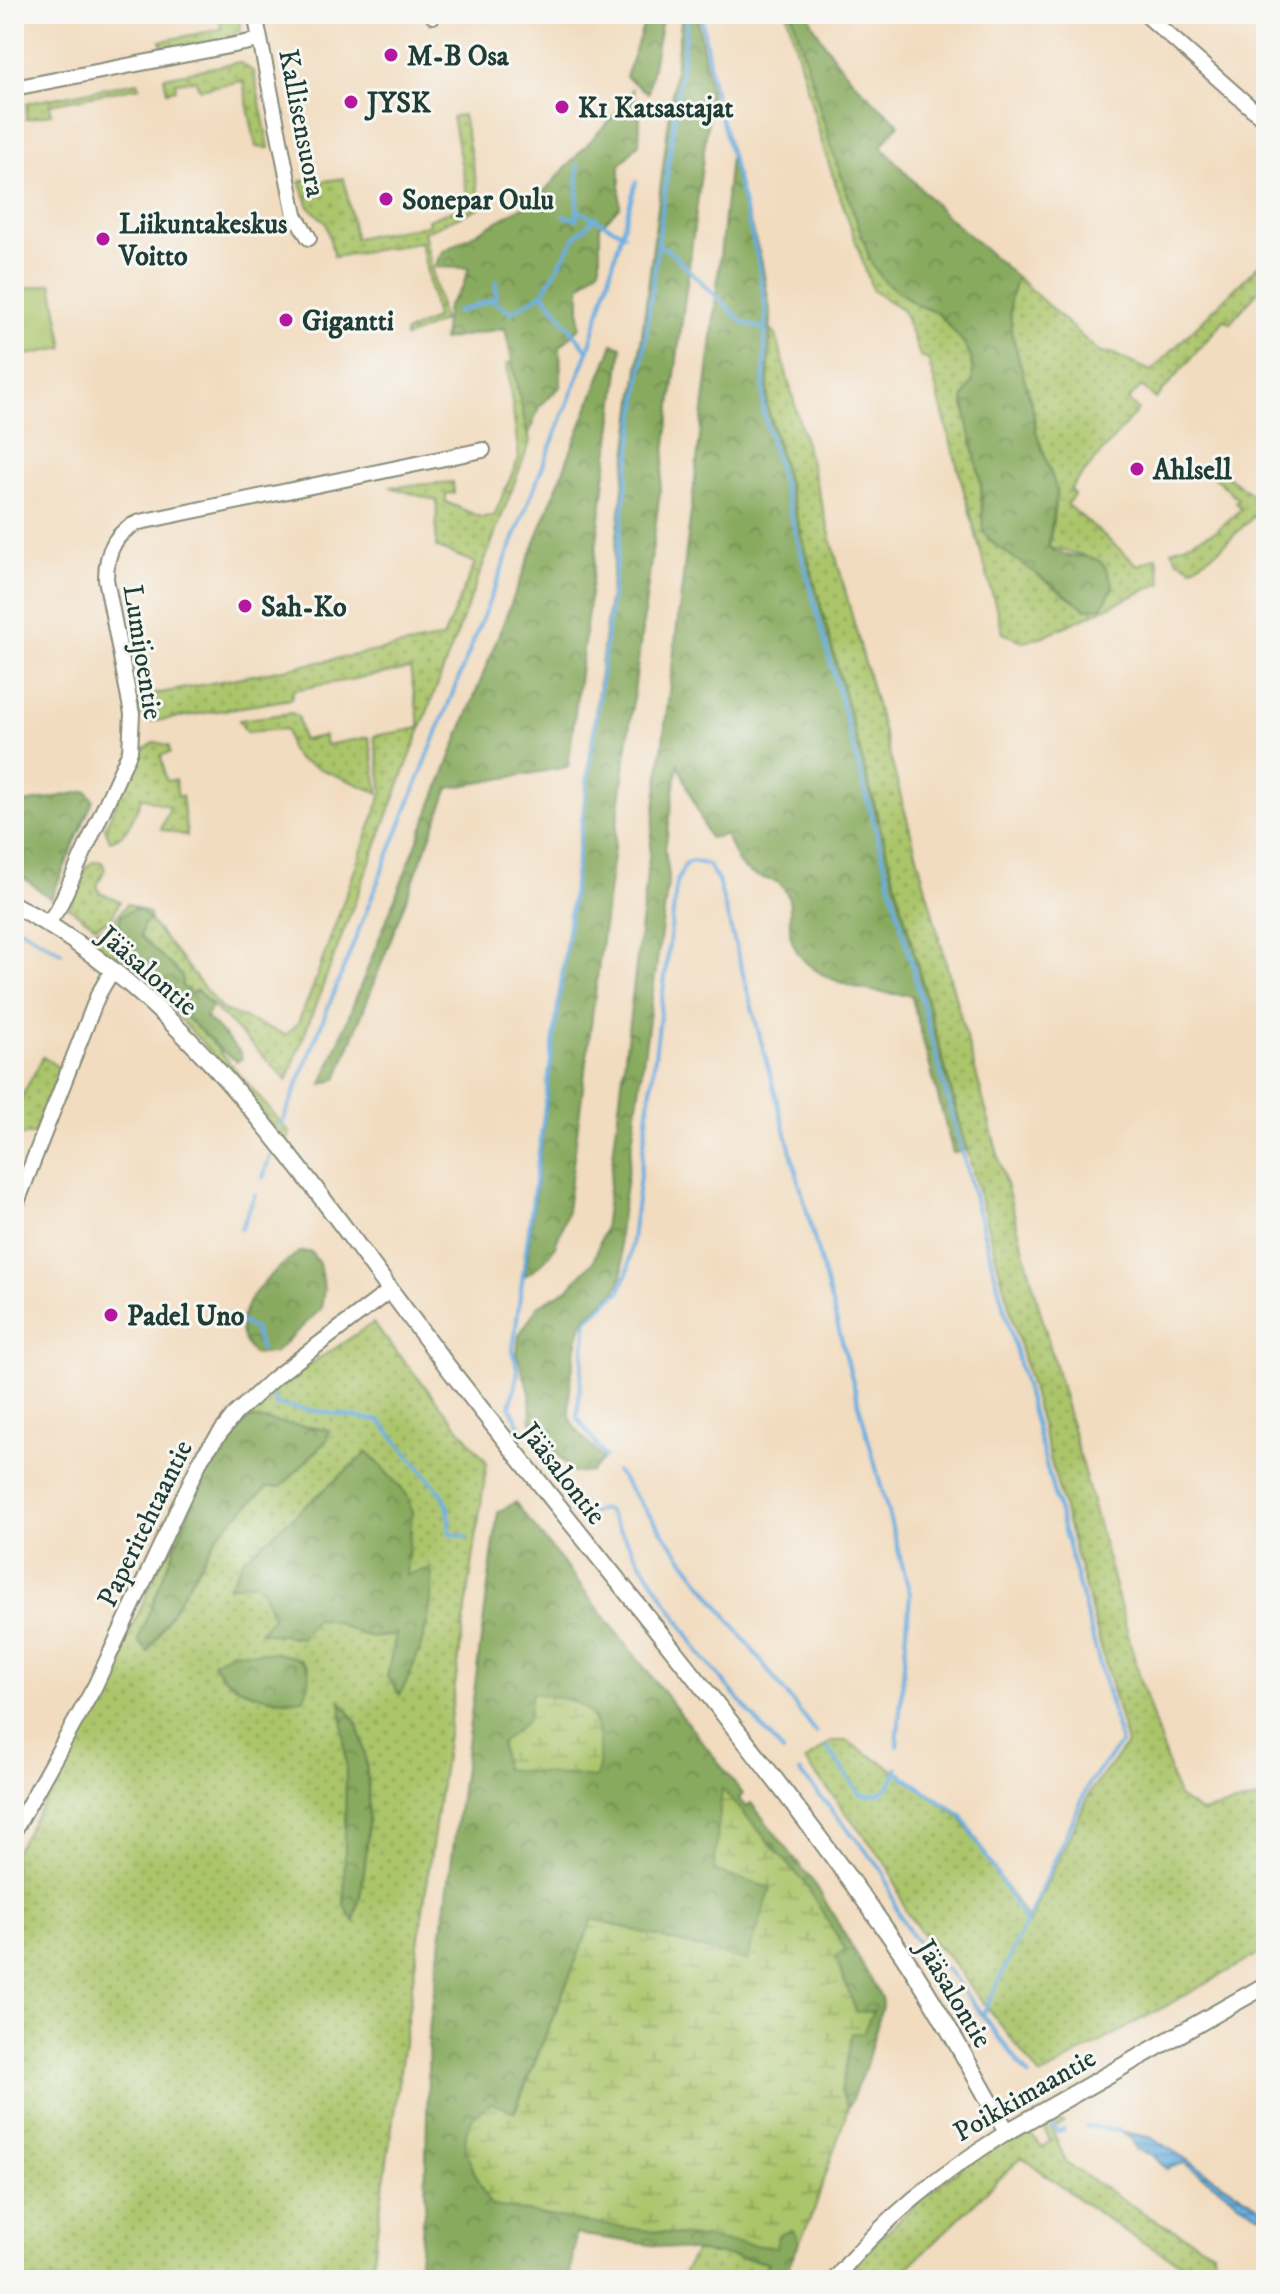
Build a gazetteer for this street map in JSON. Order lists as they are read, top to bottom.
{
  "streets": {
    "main road": ["Jääsalontie", "Poikkimaantie"],
    "street": ["Kallisensuora", "Lumijoentie", "Paperitehtaantie"]
  },
  "crossings": [
    ["Lumijoentie", "Jääsalontie"],
    ["Jääsalontie", "Paperitehtaantie"],
    ["Jääsalontie", "Poikkimaantie"]
  ],
  "places": [
    "M-B Osa",
    "JYSK",
    "K1 Katsastajat",
    "Sonepar Oulu",
    "Liikuntakeskus Voitto",
    "Gigantti",
    "Ahlsell",
    "Sah-Ko",
    "Padel Uno"
  ]
}
